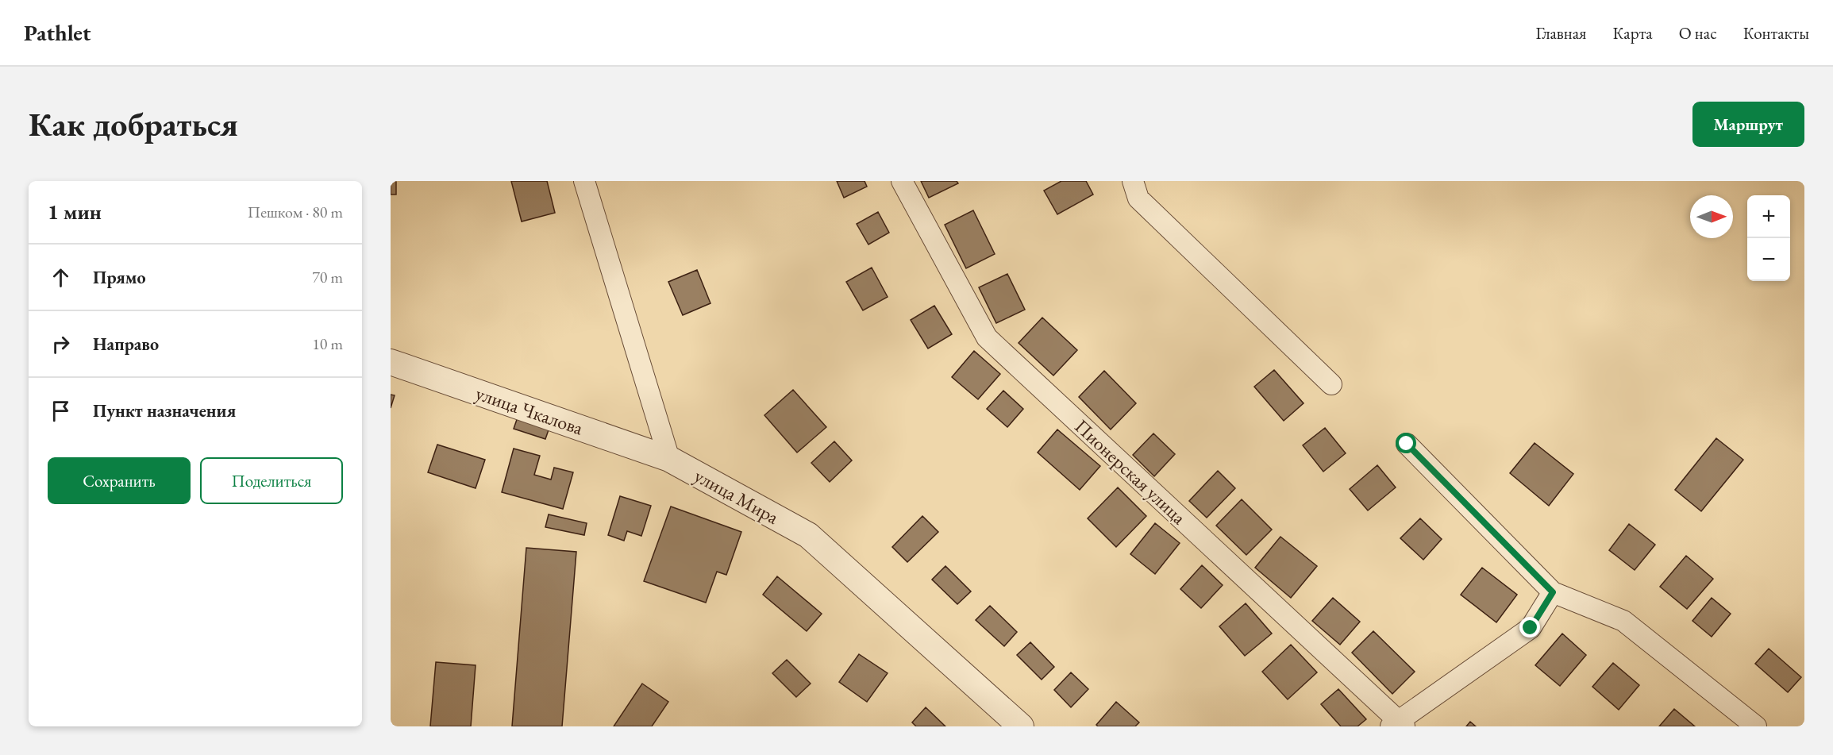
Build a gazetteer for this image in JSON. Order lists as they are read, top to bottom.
{
  "streets": {
    "street": ["улица Чкалова", "Пионерская улица", "улица Мира"]
  },
  "crossings": [
    ["улица Чкалова", "улица Мира"]
  ],
  "north": "right",
  "page": {
    "header": "Pathlet",
    "nav": [
      "Главная",
      "Карта",
      "О нас",
      "Контакты"
    ],
    "buttons": [
      "Маршрут",
      ["Сохранить", "Поделиться"]
    ],
    "title": "Как добраться",
    "heading": ["1 мин", "Пешком · 80 m"],
    "map_buttons": ["+", "−"],
    "list": [
      ["Прямо", "70 m"],
      ["Направо", "10 m"],
      "Пункт назначения"
    ]
  }
}
